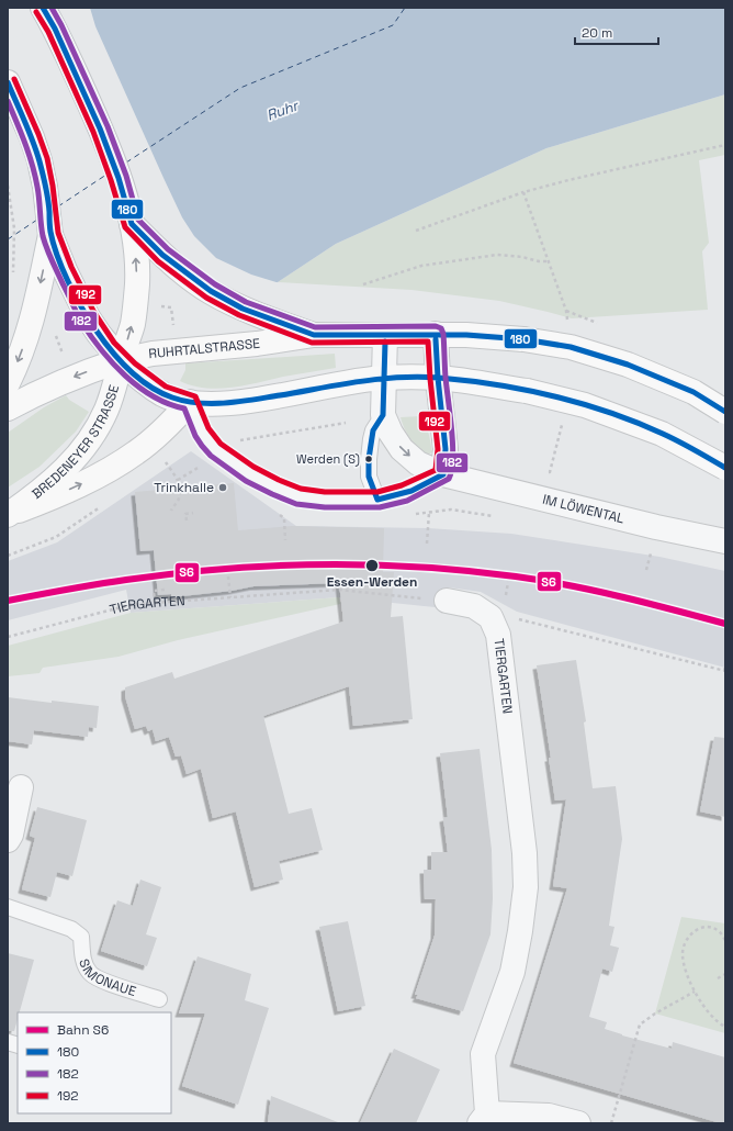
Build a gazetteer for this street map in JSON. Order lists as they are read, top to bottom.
{
  "streets": {
    "main road": ["RUHRTALSTRASSE", "BREDENEYER STRASSE"],
    "street": ["IM LÖWENTAL", "TIERGARTEN"],
    "lane": ["SIMONAUE"]
  },
  "crossings": [
    ["RUHRTALSTRASSE", "BREDENEYER STRASSE"],
    ["RUHRTALSTRASSE", "IM LÖWENTAL"]
  ],
  "water": ["Ruhr"],
  "places": ["Werden (S)", "Trinkhalle", "Essen-Werden"],
  "lines": [
    "transit line 180",
    "transit line 182",
    "transit line 192",
    "rail line S6"
  ],
  "legend": [
    "Bahn S6",
    "180",
    "182",
    "192"
  ],
  "scale_bar": "20 m"
}
